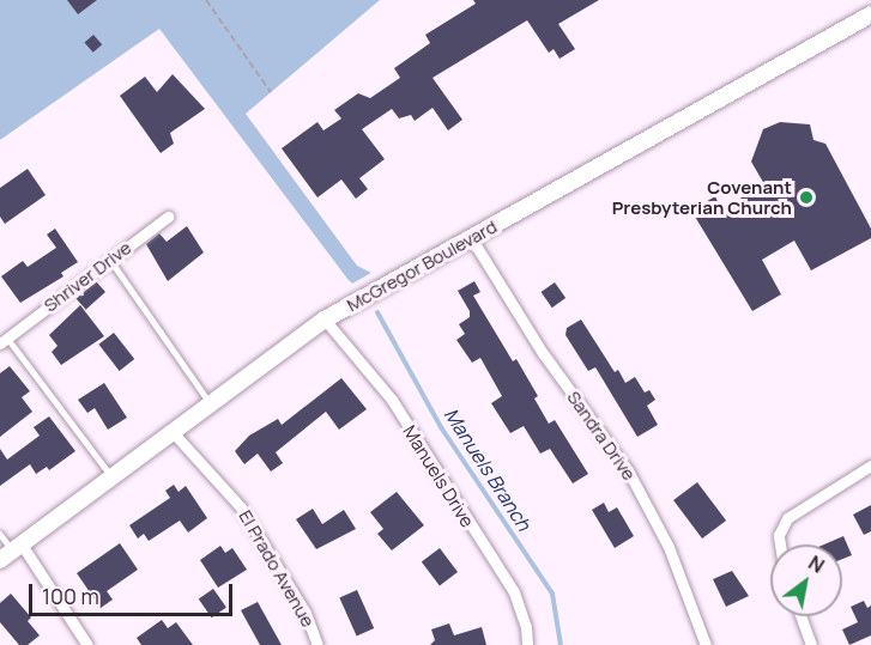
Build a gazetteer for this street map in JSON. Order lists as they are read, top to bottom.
{
  "streets": {
    "main road": ["McGregor Boulevard"],
    "street": [
      "Shriver Drive",
      "Sandra Drive",
      "Manuels Drive",
      "El Prado Avenue"
    ]
  },
  "crossings": [
    ["McGregor Boulevard", "Shriver Drive"],
    ["McGregor Boulevard", "Sandra Drive"],
    ["McGregor Boulevard", "Manuels Drive"],
    ["McGregor Boulevard", "El Prado Avenue"]
  ],
  "water": ["Manuels Branch"],
  "places": ["Covenant Presbyterian Church"],
  "scale_bar": "100 m",
  "north": "top right"
}
